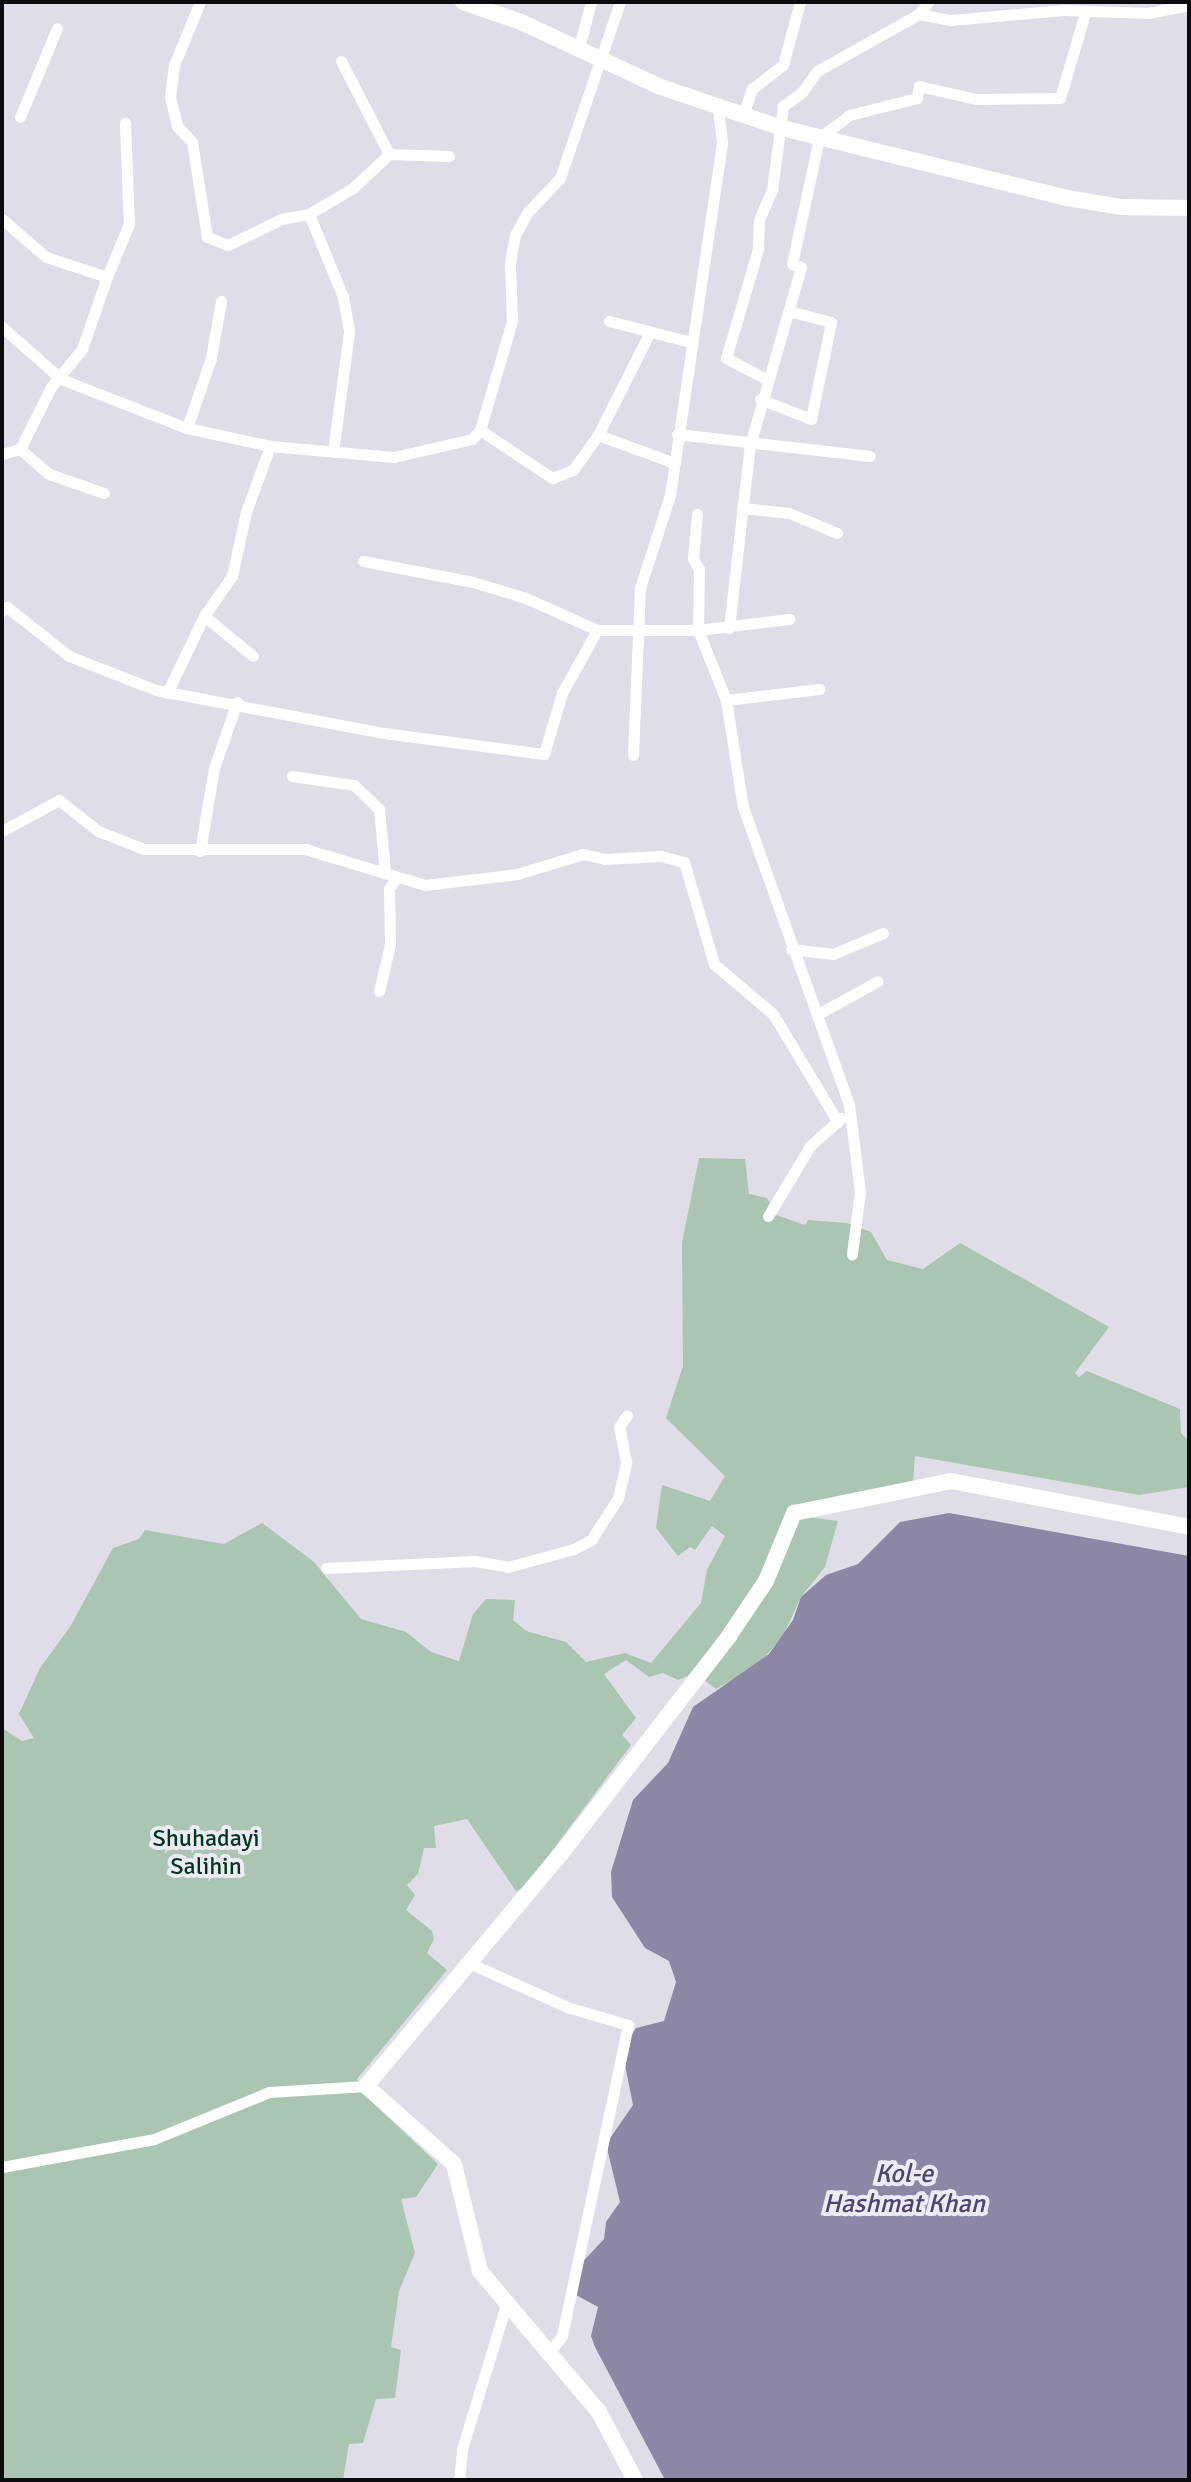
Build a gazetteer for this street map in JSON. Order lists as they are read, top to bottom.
{
  "water": ["Kol-e Hashmat Khan"],
  "parks": ["Shuhadayi Salihin"]
}
